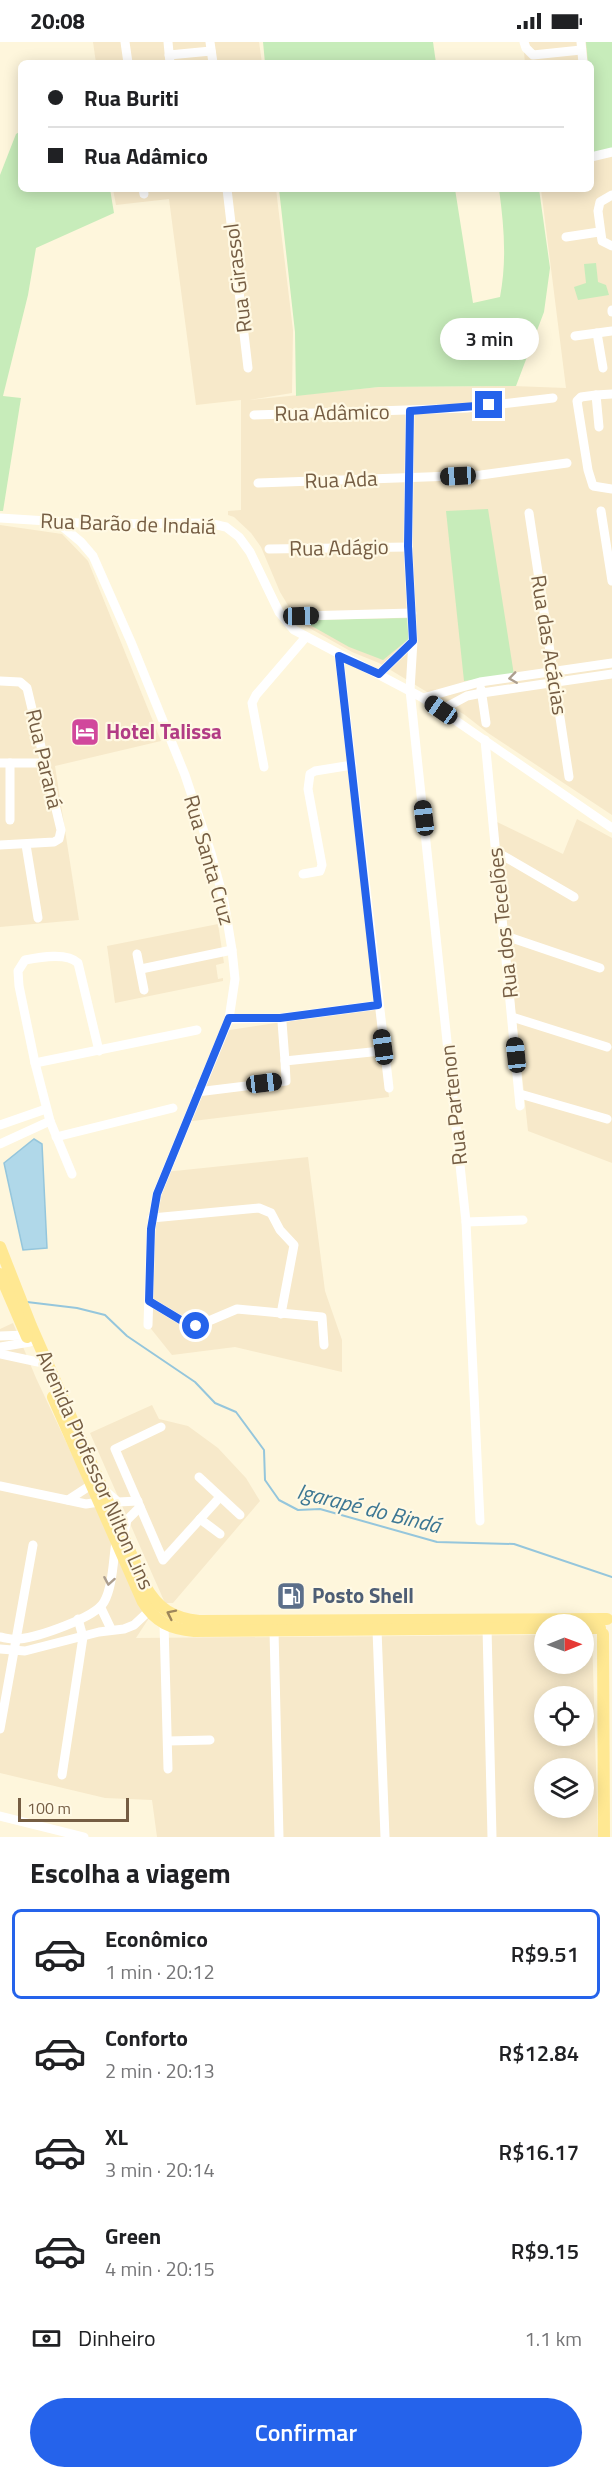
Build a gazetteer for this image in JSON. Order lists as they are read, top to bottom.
{
  "streets": {
    "main road": ["Avenida Professor Nilton Lins"],
    "street": [
      "Rua Girassol",
      "Rua Adâmico",
      "Rua Ada",
      "Rua Barão de Indaiá",
      "Rua Adágio",
      "Rua das Acácias",
      "Rua Paraná",
      "Rua Santa Cruz",
      "Rua dos Tecelões",
      "Rua Partenon"
    ]
  },
  "crossings": [
    ["Rua Adâmico", "Rua Partenon"],
    ["Rua Ada", "Rua Partenon"],
    ["Rua Barão de Indaiá", "Rua Santa Cruz"],
    ["Rua Barão de Indaiá", "Rua dos Tecelões"],
    ["Rua Barão de Indaiá", "Rua Partenon"],
    ["Rua Adágio", "Rua Partenon"]
  ],
  "water": ["Igarapé do Bindá"],
  "places": {
    "hotel": ["Hotel Talissa"],
    "fuel station": ["Posto Shell"]
  },
  "scale_bar": "100 m",
  "north": "right",
  "page": {
    "status": "20:08",
    "banner": ["Rua Buriti", "Rua Adâmico"],
    "bubble": "3 min",
    "scale": "100 m",
    "heading": "Escolha a viagem",
    "list": [
      {
        "name": "Econômico",
        "note": "1 min · 20:12",
        "value": "R$9.51"
      },
      {
        "name": "Conforto",
        "note": "2 min · 20:13",
        "value": "R$12.84"
      },
      {
        "name": "XL",
        "note": "3 min · 20:14",
        "value": "R$16.17"
      },
      {
        "name": "Green",
        "note": "4 min · 20:15",
        "value": "R$9.15"
      }
    ],
    "pay": ["Dinheiro", "1.1 km"],
    "buttons": "Confirmar"
  }
}
